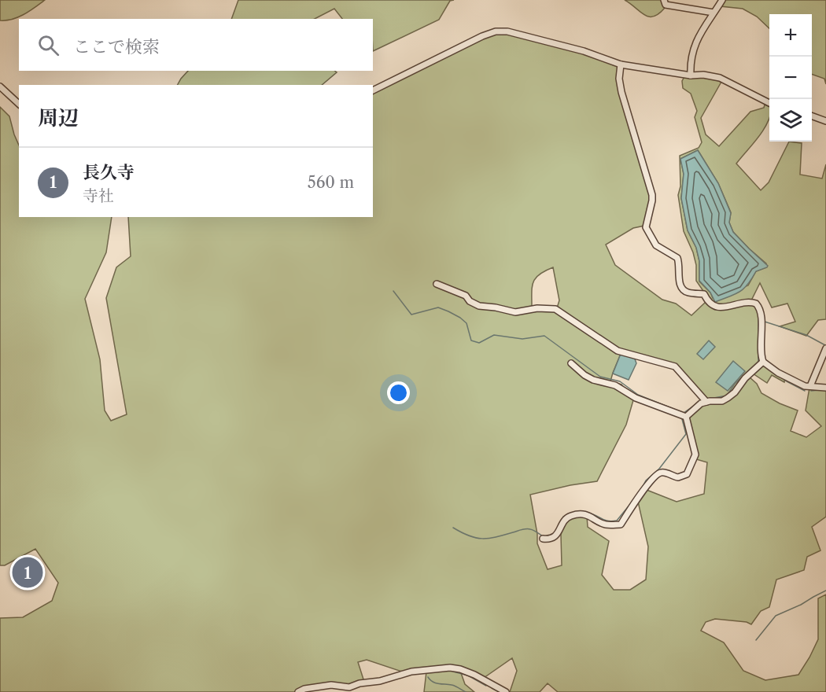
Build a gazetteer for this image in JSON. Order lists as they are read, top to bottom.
{
  "page": {
    "map_buttons": ["+", "−"],
    "search": "ここで検索",
    "heading": "周辺",
    "list": [
      {
        "mark": "1",
        "name": "長久寺",
        "note": "寺社",
        "value": "560 m"
      }
    ],
    "pins": "1"
  }
}
